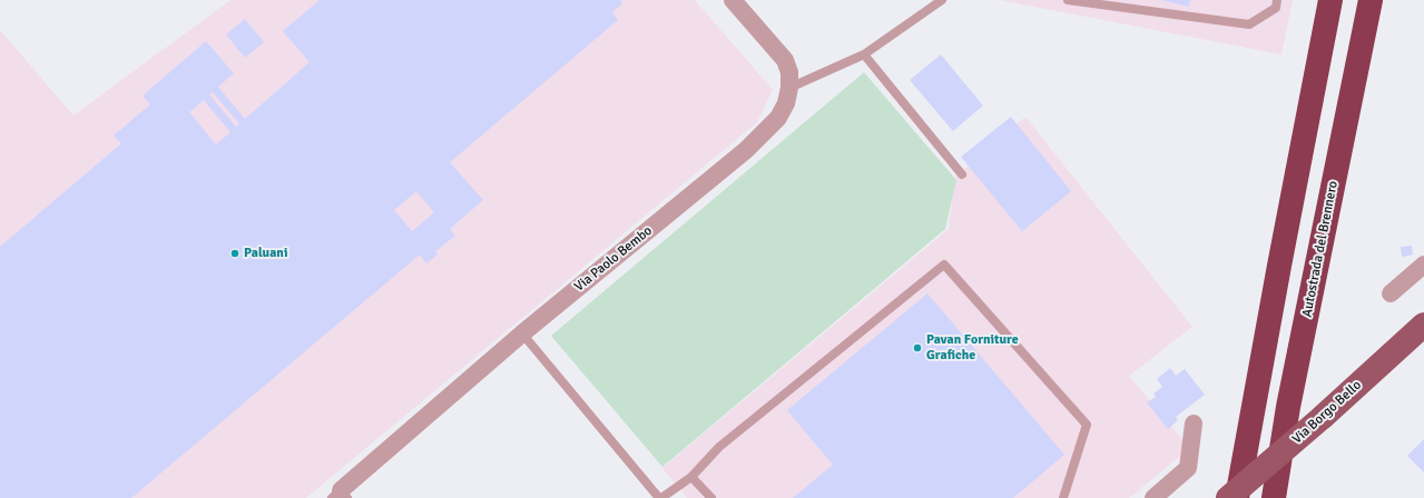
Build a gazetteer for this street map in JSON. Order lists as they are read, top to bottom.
{
  "streets": {
    "highway": ["Autostrada del Brennero"],
    "main road": ["Via Borgo Bello"],
    "street": ["Via Paolo Bembo"]
  },
  "places": ["Paluani", "Pavan Forniture Grafiche"]
}
